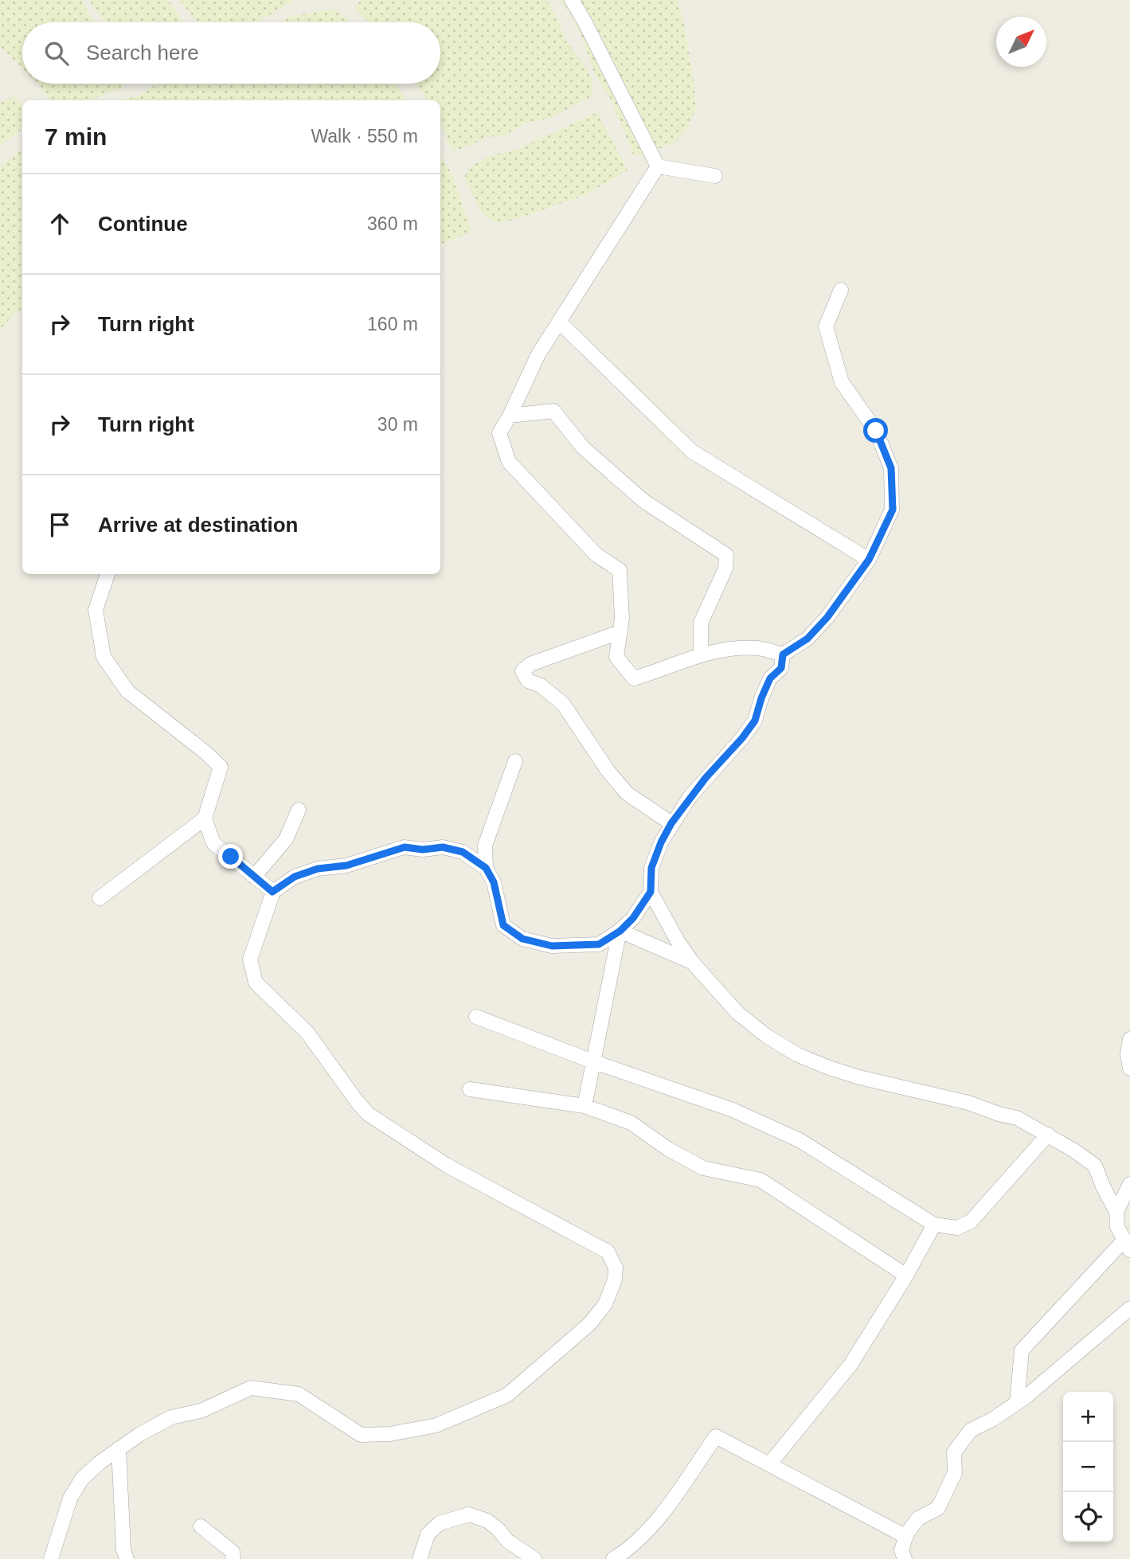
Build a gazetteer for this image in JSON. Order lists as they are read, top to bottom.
{
  "north": "top right",
  "page": {
    "search": "Search here",
    "heading": ["7 min", "Walk · 550 m"],
    "list": [
      ["Continue", "360 m"],
      ["Turn right", "160 m"],
      ["Turn right", "30 m"],
      "Arrive at destination"
    ],
    "map_buttons": ["+", "−"]
  }
}
